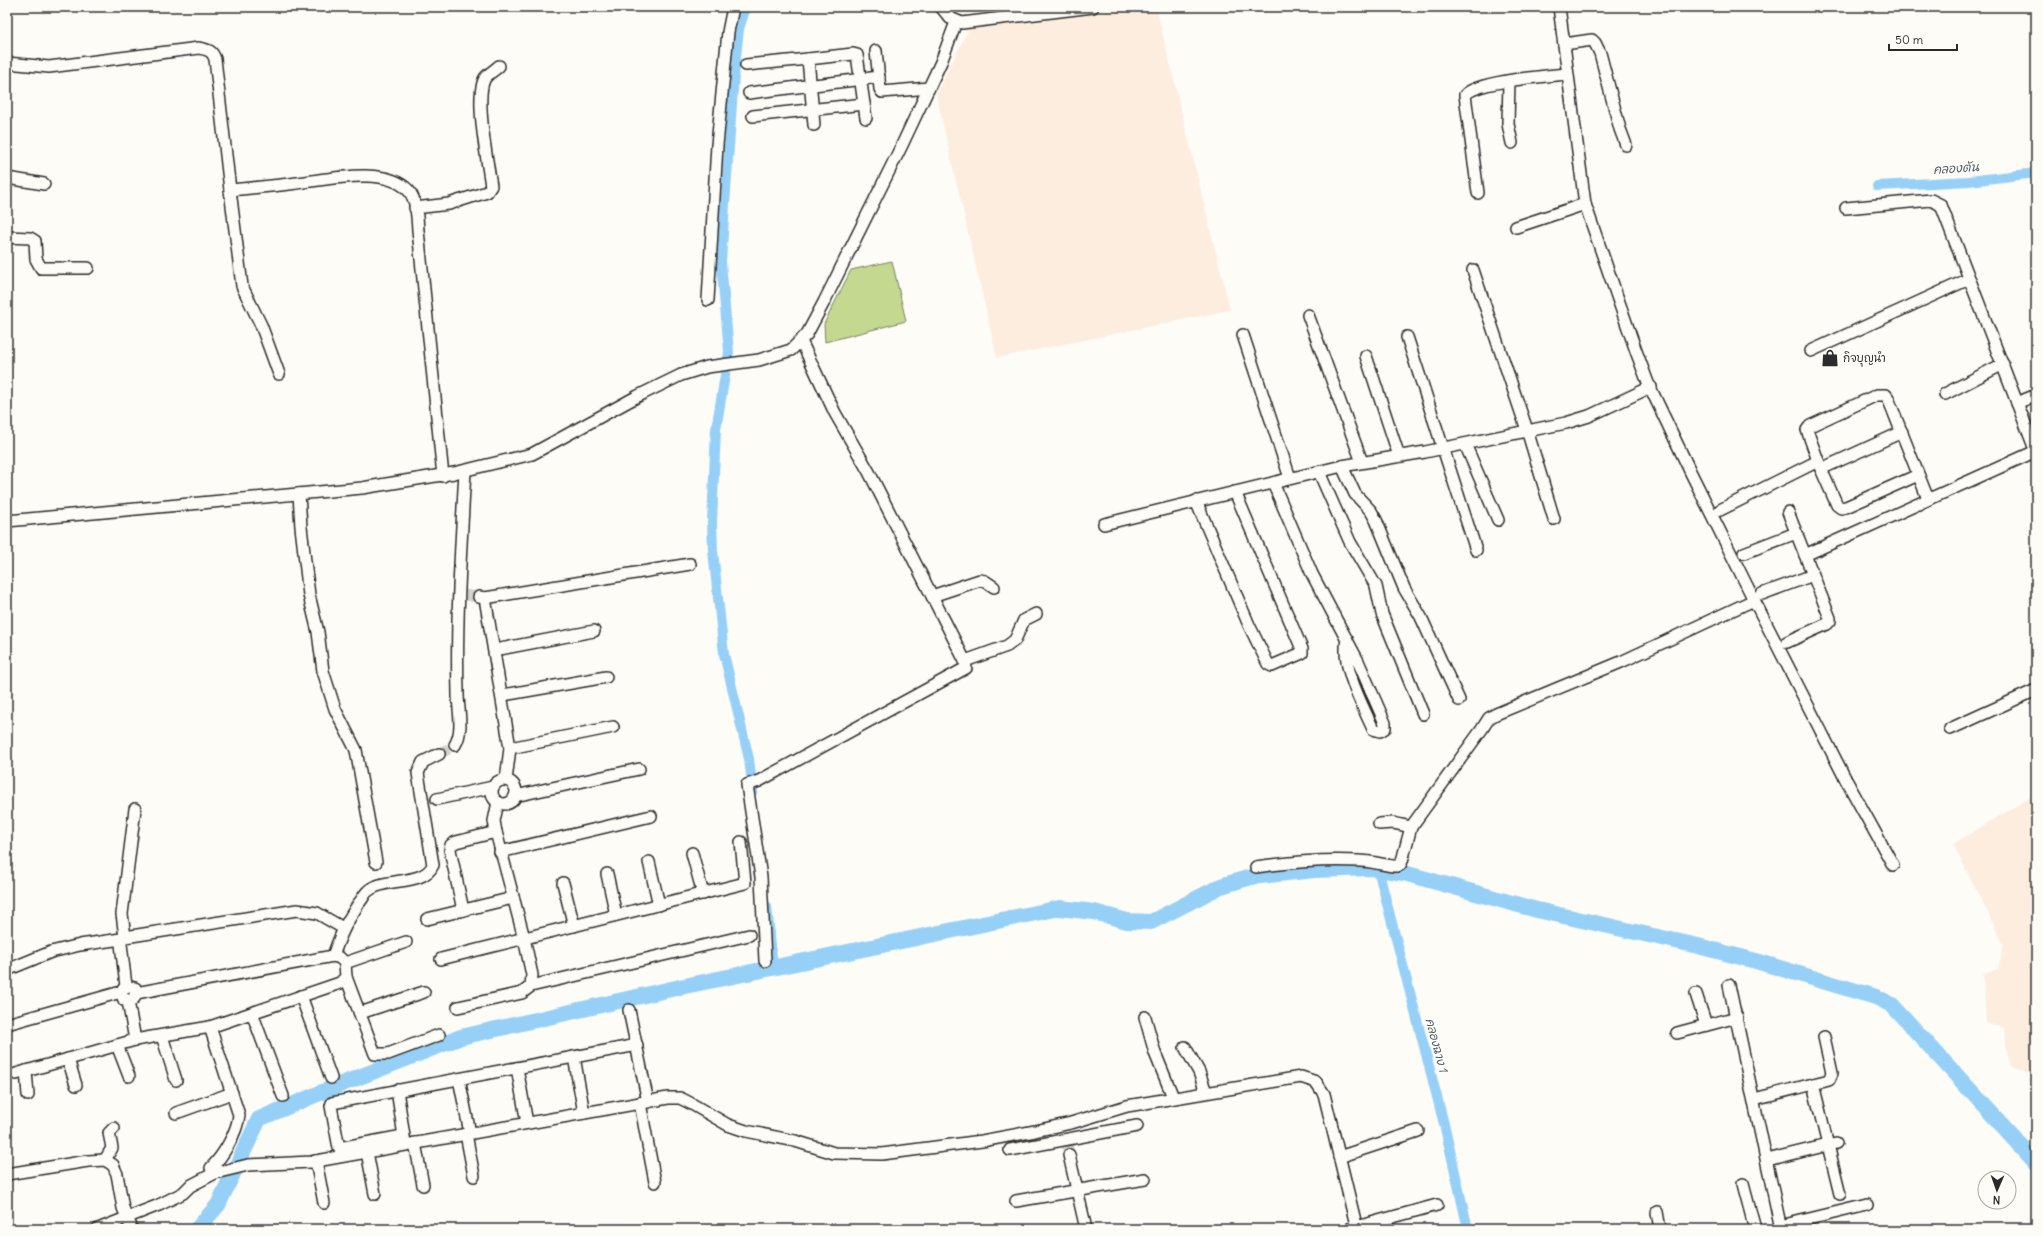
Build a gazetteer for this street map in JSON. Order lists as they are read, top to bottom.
{
  "water": ["คลองตัน", "คลองฉาง 1"],
  "places": {
    "shop": ["กิจบุญนำ"]
  },
  "scale_bar": "50 m",
  "north": "bottom"
}
